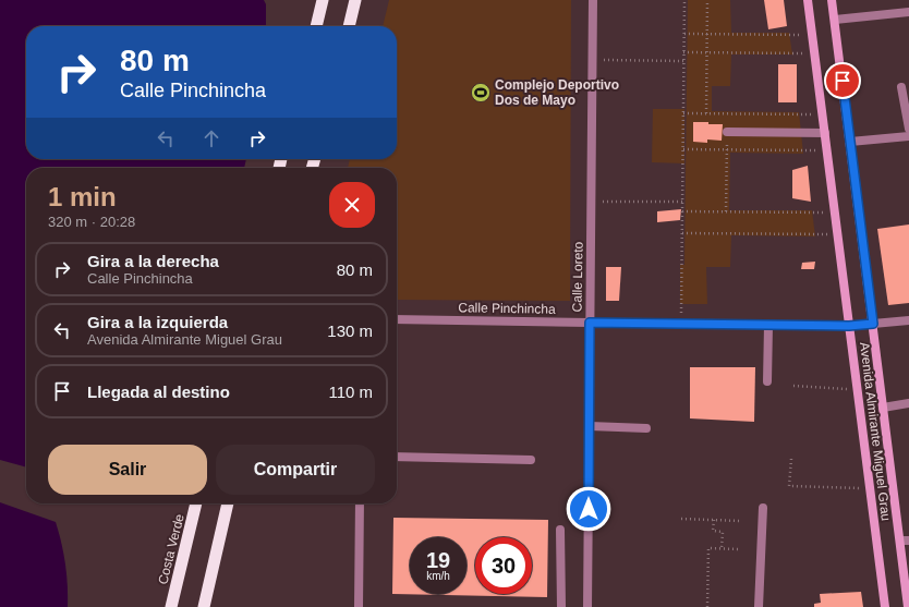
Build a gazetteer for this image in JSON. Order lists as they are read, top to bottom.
{
  "streets": {
    "highway": ["Costa Verde"],
    "main road": ["Avenida Almirante Miguel Grau"],
    "street": ["Calle Loreto", "Calle Pinchincha"]
  },
  "crossings": [
    ["Calle Loreto", "Calle Pinchincha"],
    ["Calle Pinchincha", "Avenida Almirante Miguel Grau"]
  ],
  "places": {
    "sports": ["Complejo Deportivo Dos de Mayo"]
  },
  "page": {
    "turn": ["80 m", "Calle Pinchincha"],
    "heading": ["1 min", "320 m · 20:28"],
    "list": [
      {
        "name": "Gira a la derecha",
        "note": "Calle Pinchincha",
        "value": "80 m"
      },
      {
        "name": "Gira a la izquierda",
        "note": "Avenida Almirante Miguel Grau",
        "value": "130 m"
      },
      {
        "name": "Llegada al destino",
        "value": "110 m"
      }
    ],
    "buttons": ["Salir", "Compartir"],
    "speed": "19 km/h",
    "limit": "30"
  }
}
